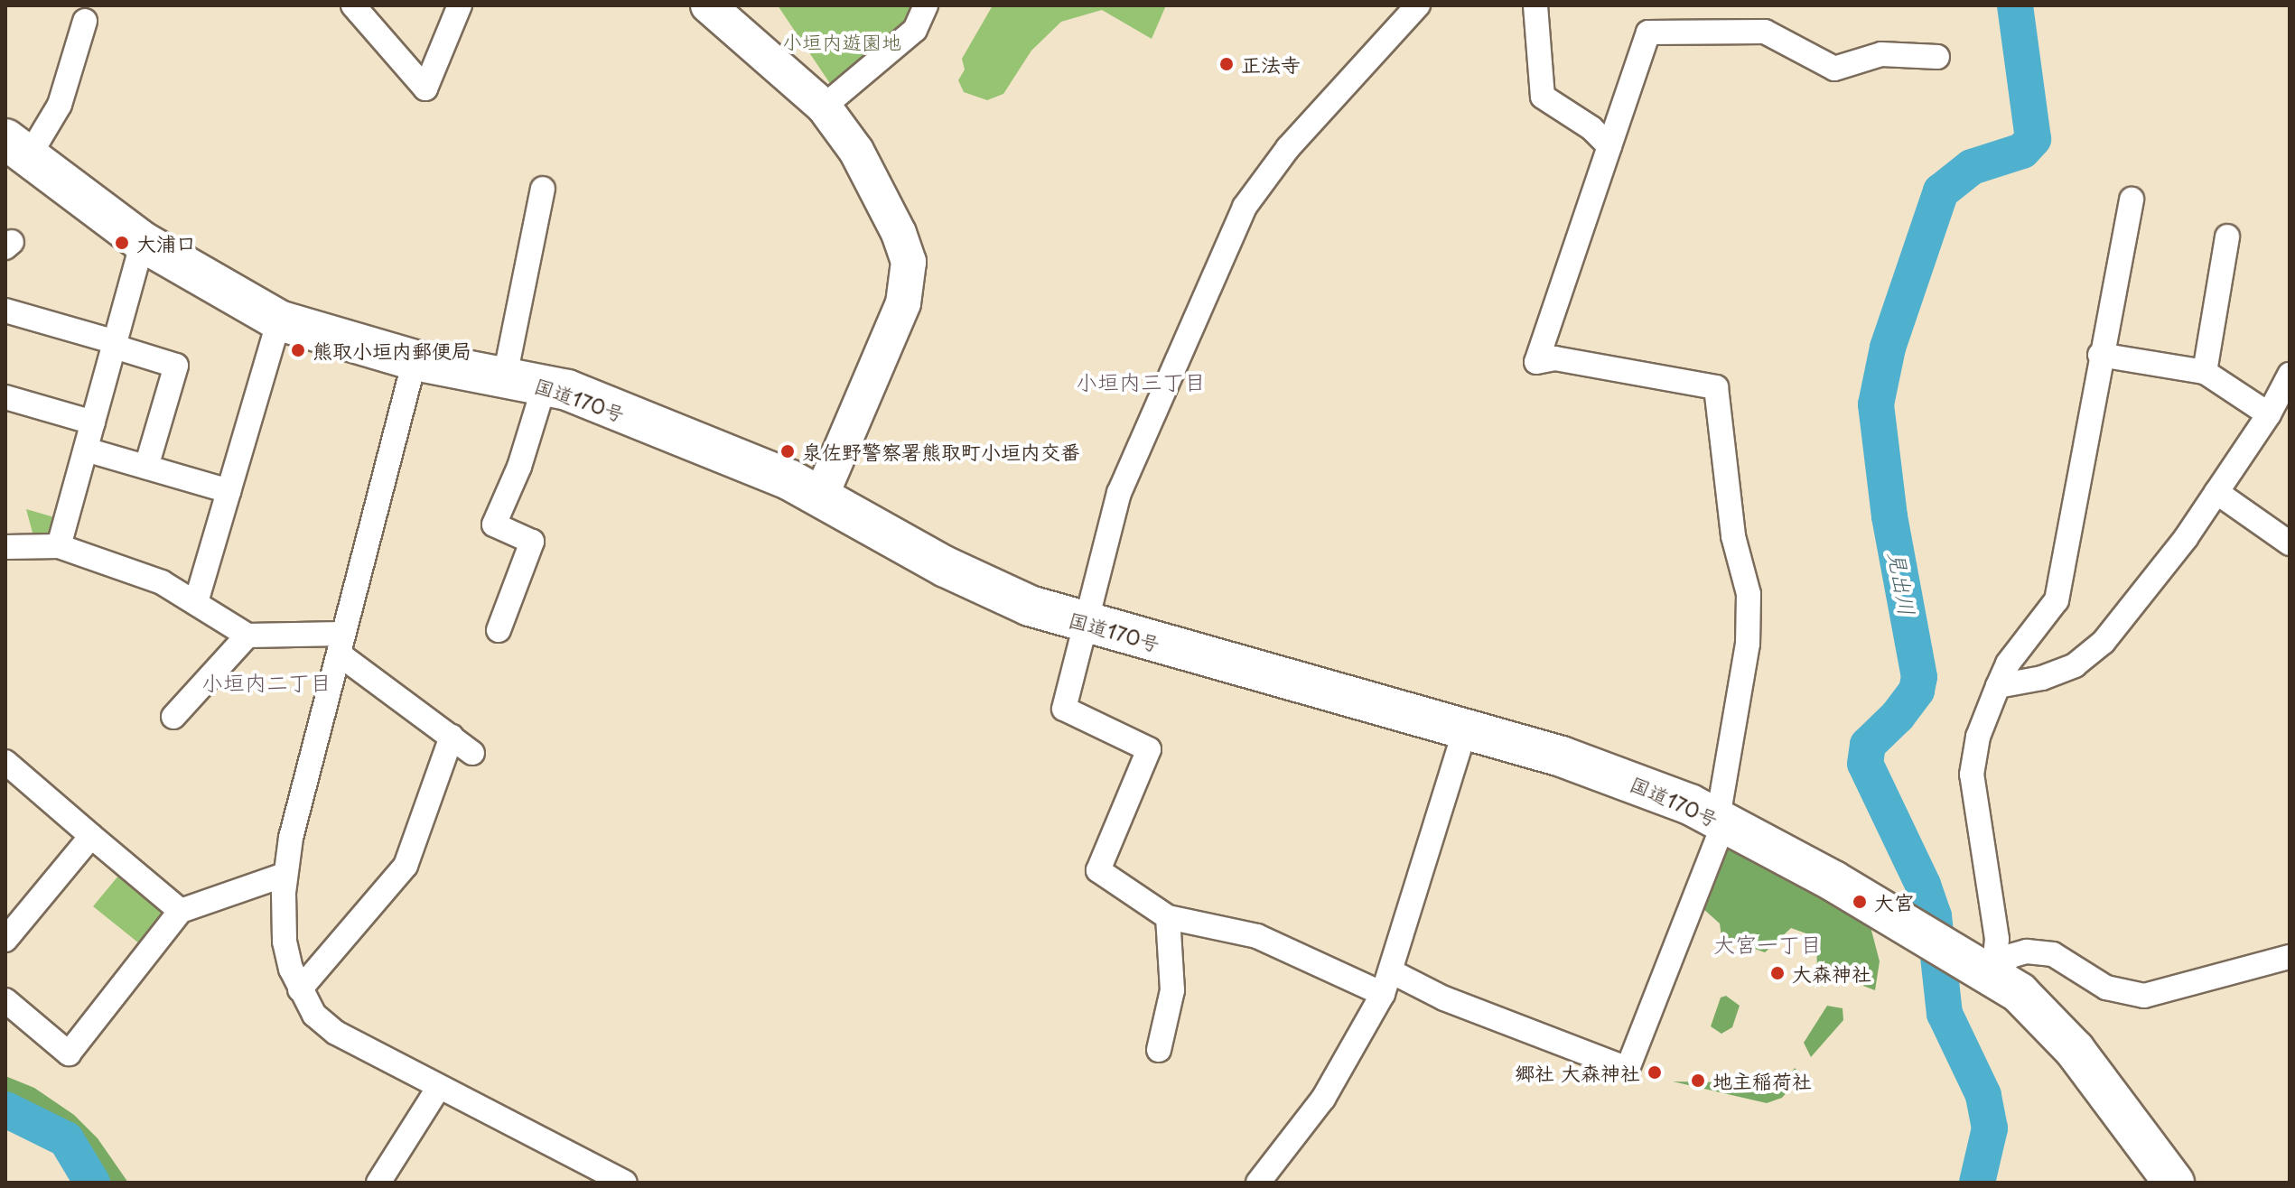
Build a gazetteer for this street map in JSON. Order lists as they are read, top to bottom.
{
  "streets": {
    "highway": ["国道170号"]
  },
  "districts": ["小垣内三丁目", "小垣内二丁目", "大宮一丁目"],
  "water": ["見出川"],
  "parks": ["小垣内遊園地"],
  "places": [
    "正法寺",
    "大浦口",
    "熊取小垣内郵便局",
    "泉佐野警察署熊取町小垣内交番",
    "大宮",
    "大森神社",
    "郷社 大森神社",
    "地主稲荷社"
  ]
}
